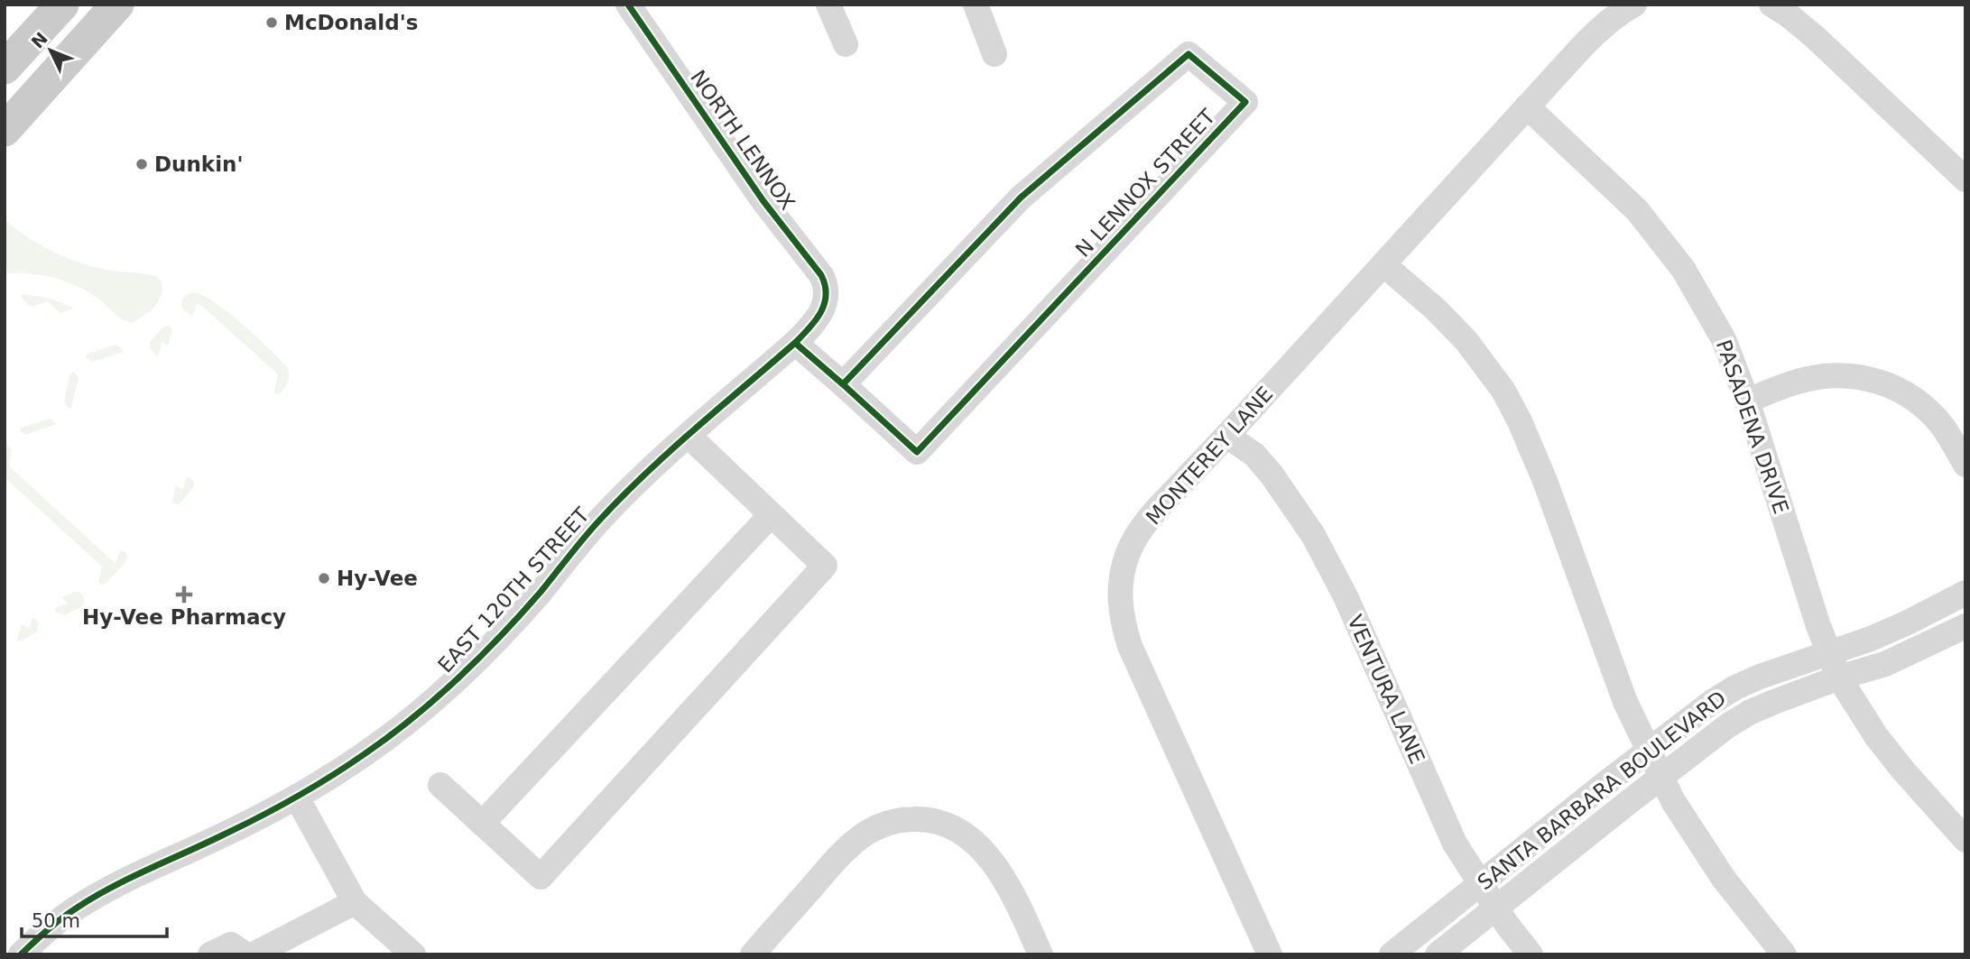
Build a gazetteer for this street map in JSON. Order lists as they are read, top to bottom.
{
  "streets": {
    "street": [
      "NORTH LENNOX",
      "N LENNOX STREET",
      "PASADENA DRIVE",
      "MONTEREY LANE",
      "EAST 120TH STREET",
      "VENTURA LANE",
      "SANTA BARBARA BOULEVARD"
    ]
  },
  "crossings": [
    ["NORTH LENNOX", "EAST 120TH STREET"],
    ["N LENNOX STREET", "EAST 120TH STREET"],
    ["PASADENA DRIVE", "MONTEREY LANE"],
    ["PASADENA DRIVE", "SANTA BARBARA BOULEVARD"],
    ["MONTEREY LANE", "VENTURA LANE"],
    ["VENTURA LANE", "SANTA BARBARA BOULEVARD"]
  ],
  "places": {
    "other": ["McDonald's", "Dunkin'", "Hy-Vee"],
    "health": ["Hy-Vee Pharmacy"]
  },
  "scale_bar": "50 m",
  "north": "top left"
}
